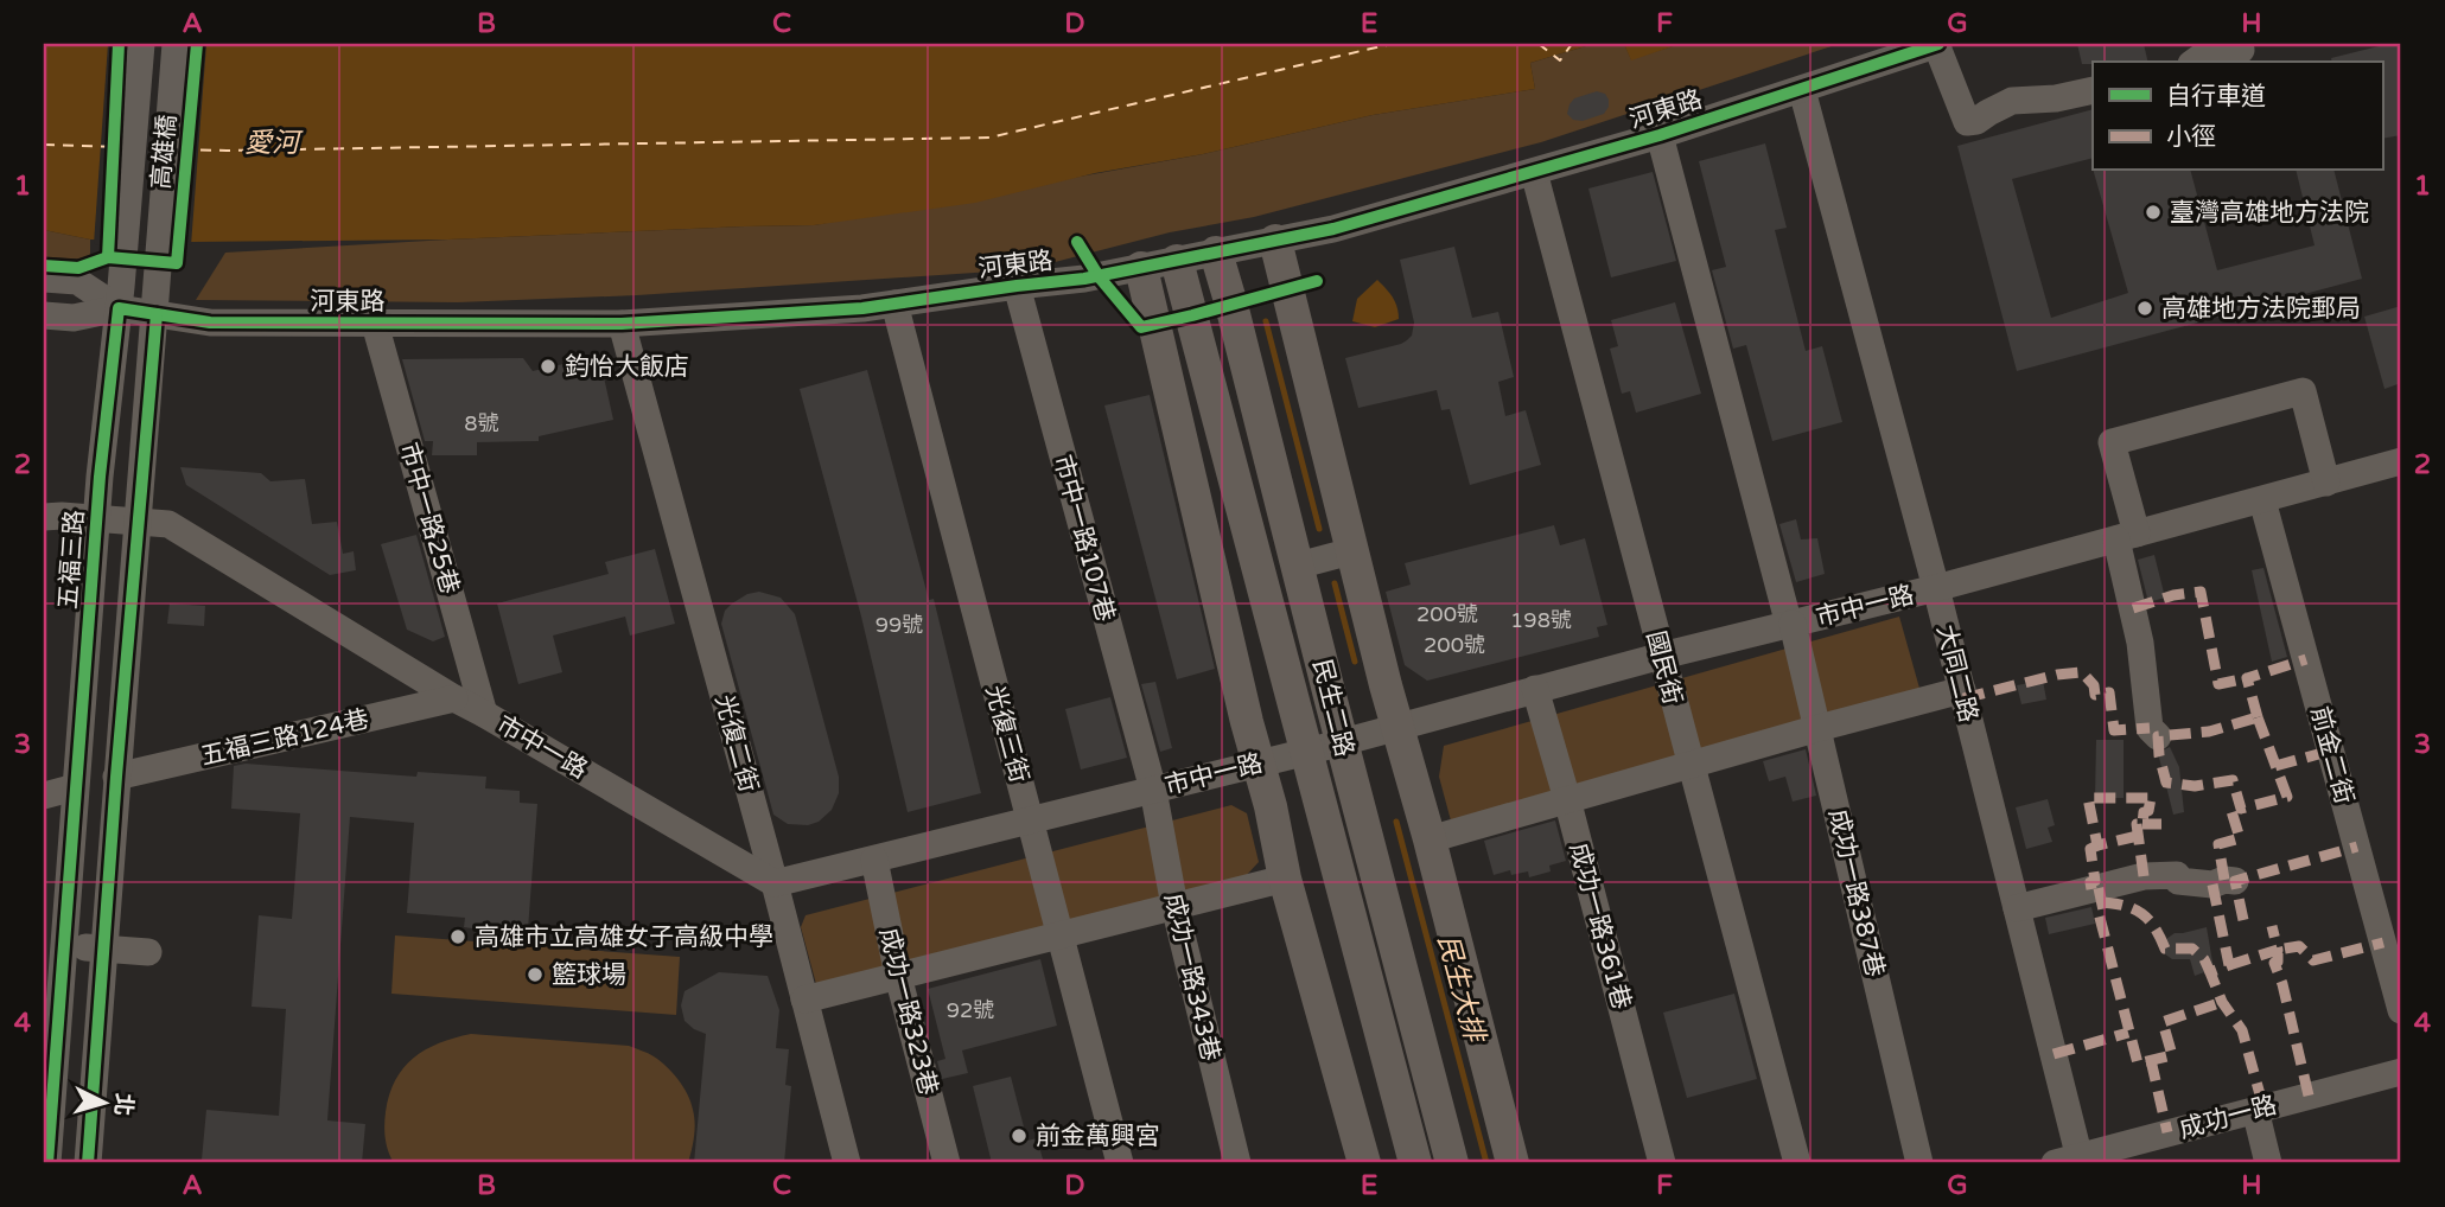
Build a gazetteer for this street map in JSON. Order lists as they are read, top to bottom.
{
  "streets": {
    "main road": ["民生二路"],
    "street": [
      "河東路",
      "高雄橋",
      "市中一路25巷",
      "市中一路107巷",
      "五福三路",
      "市中一路",
      "國民街",
      "大同二路",
      "光復三街",
      "五福三路124巷",
      "光復二街",
      "前金二街",
      "成功一路387巷",
      "成功一路361巷",
      "成功一路343巷",
      "成功一路323巷",
      "成功一路"
    ]
  },
  "crossings": [
    ["河東路", "高雄橋"],
    ["河東路", "市中一路25巷"],
    ["河東路", "市中一路107巷"],
    ["河東路", "五福三路"],
    ["河東路", "國民街"],
    ["河東路", "大同二路"],
    ["河東路", "民生二路"],
    ["河東路", "光復三街"],
    ["河東路", "光復二街"],
    ["河東路", "成功一路387巷"],
    ["高雄橋", "五福三路"],
    ["市中一路25巷", "市中一路"],
    ["市中一路107巷", "市中一路"],
    ["市中一路107巷", "成功一路343巷"],
    ["五福三路", "市中一路"],
    ["市中一路", "國民街"],
    ["市中一路", "大同二路"],
    ["市中一路", "民生二路"],
    ["市中一路", "光復三街"],
    ["市中一路", "五福三路124巷"],
    ["市中一路", "光復二街"],
    ["市中一路", "前金二街"],
    ["市中一路", "成功一路387巷"],
    ["市中一路", "成功一路361巷"],
    ["市中一路", "成功一路343巷"],
    ["市中一路", "成功一路323巷"],
    ["大同二路", "成功一路"]
  ],
  "water": ["愛河", "民生大排"],
  "places": [
    "臺灣高雄地方法院",
    "高雄地方法院郵局",
    "鈞怡大飯店",
    "高雄市立高雄女子高級中學",
    "籃球場",
    "前金萬興宮"
  ],
  "house_numbers": [
    "8號",
    "200號",
    "198號",
    "99號",
    "200號",
    "92號"
  ],
  "legend": ["自行車道", "小徑"],
  "north": "right",
  "grid": {
    "columns": [
      "A",
      "B",
      "C",
      "D",
      "E",
      "F",
      "G",
      "H"
    ],
    "rows": [
      "1",
      "2",
      "3",
      "4"
    ]
  }
}
